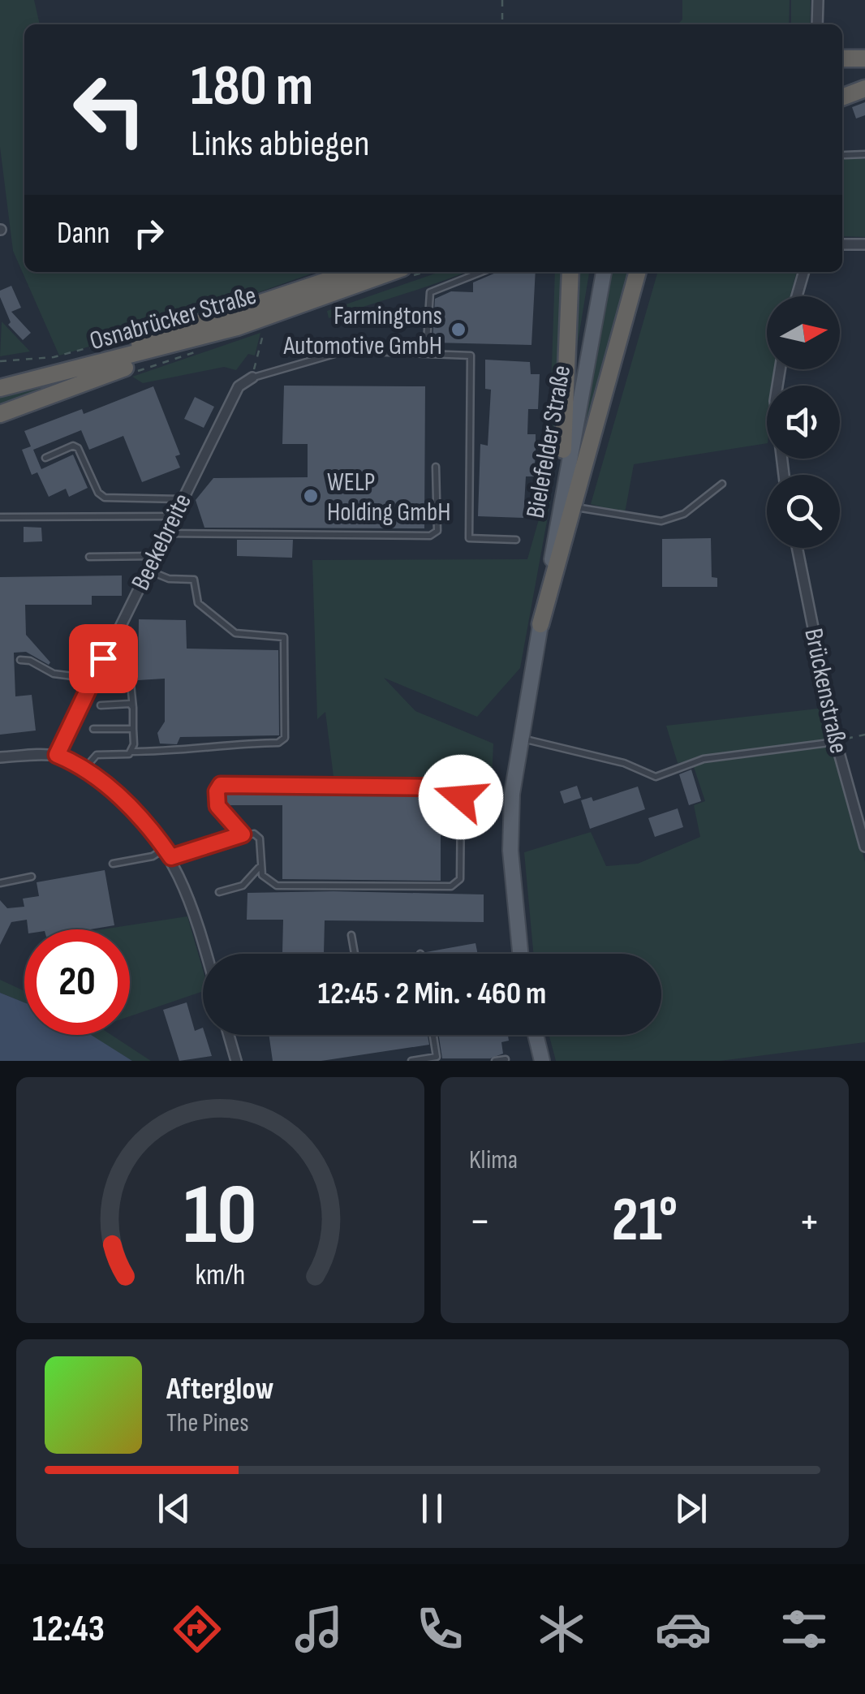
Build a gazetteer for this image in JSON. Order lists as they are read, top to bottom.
{
  "streets": {
    "highway": ["Osnabrücker Straße"],
    "main road": ["Bielefelder Straße"],
    "street": ["Beekebreite", "Brückenstraße"]
  },
  "places": ["Farmingtons Automotive GmbH", "WELP Holding GmbH"],
  "north": "right",
  "page": {
    "turn": ["180 m", "Links abbiegen"],
    "then": "Dann",
    "limit": "20",
    "trip": "12:45 · 2 Min. · 460 m",
    "tile": "Klima",
    "heat": ["−", "21°", "+"],
    "song": ["Afterglow", "The Pines"],
    "tabs": "12:43",
    "gauge": ["10", "km/h"]
  }
}
